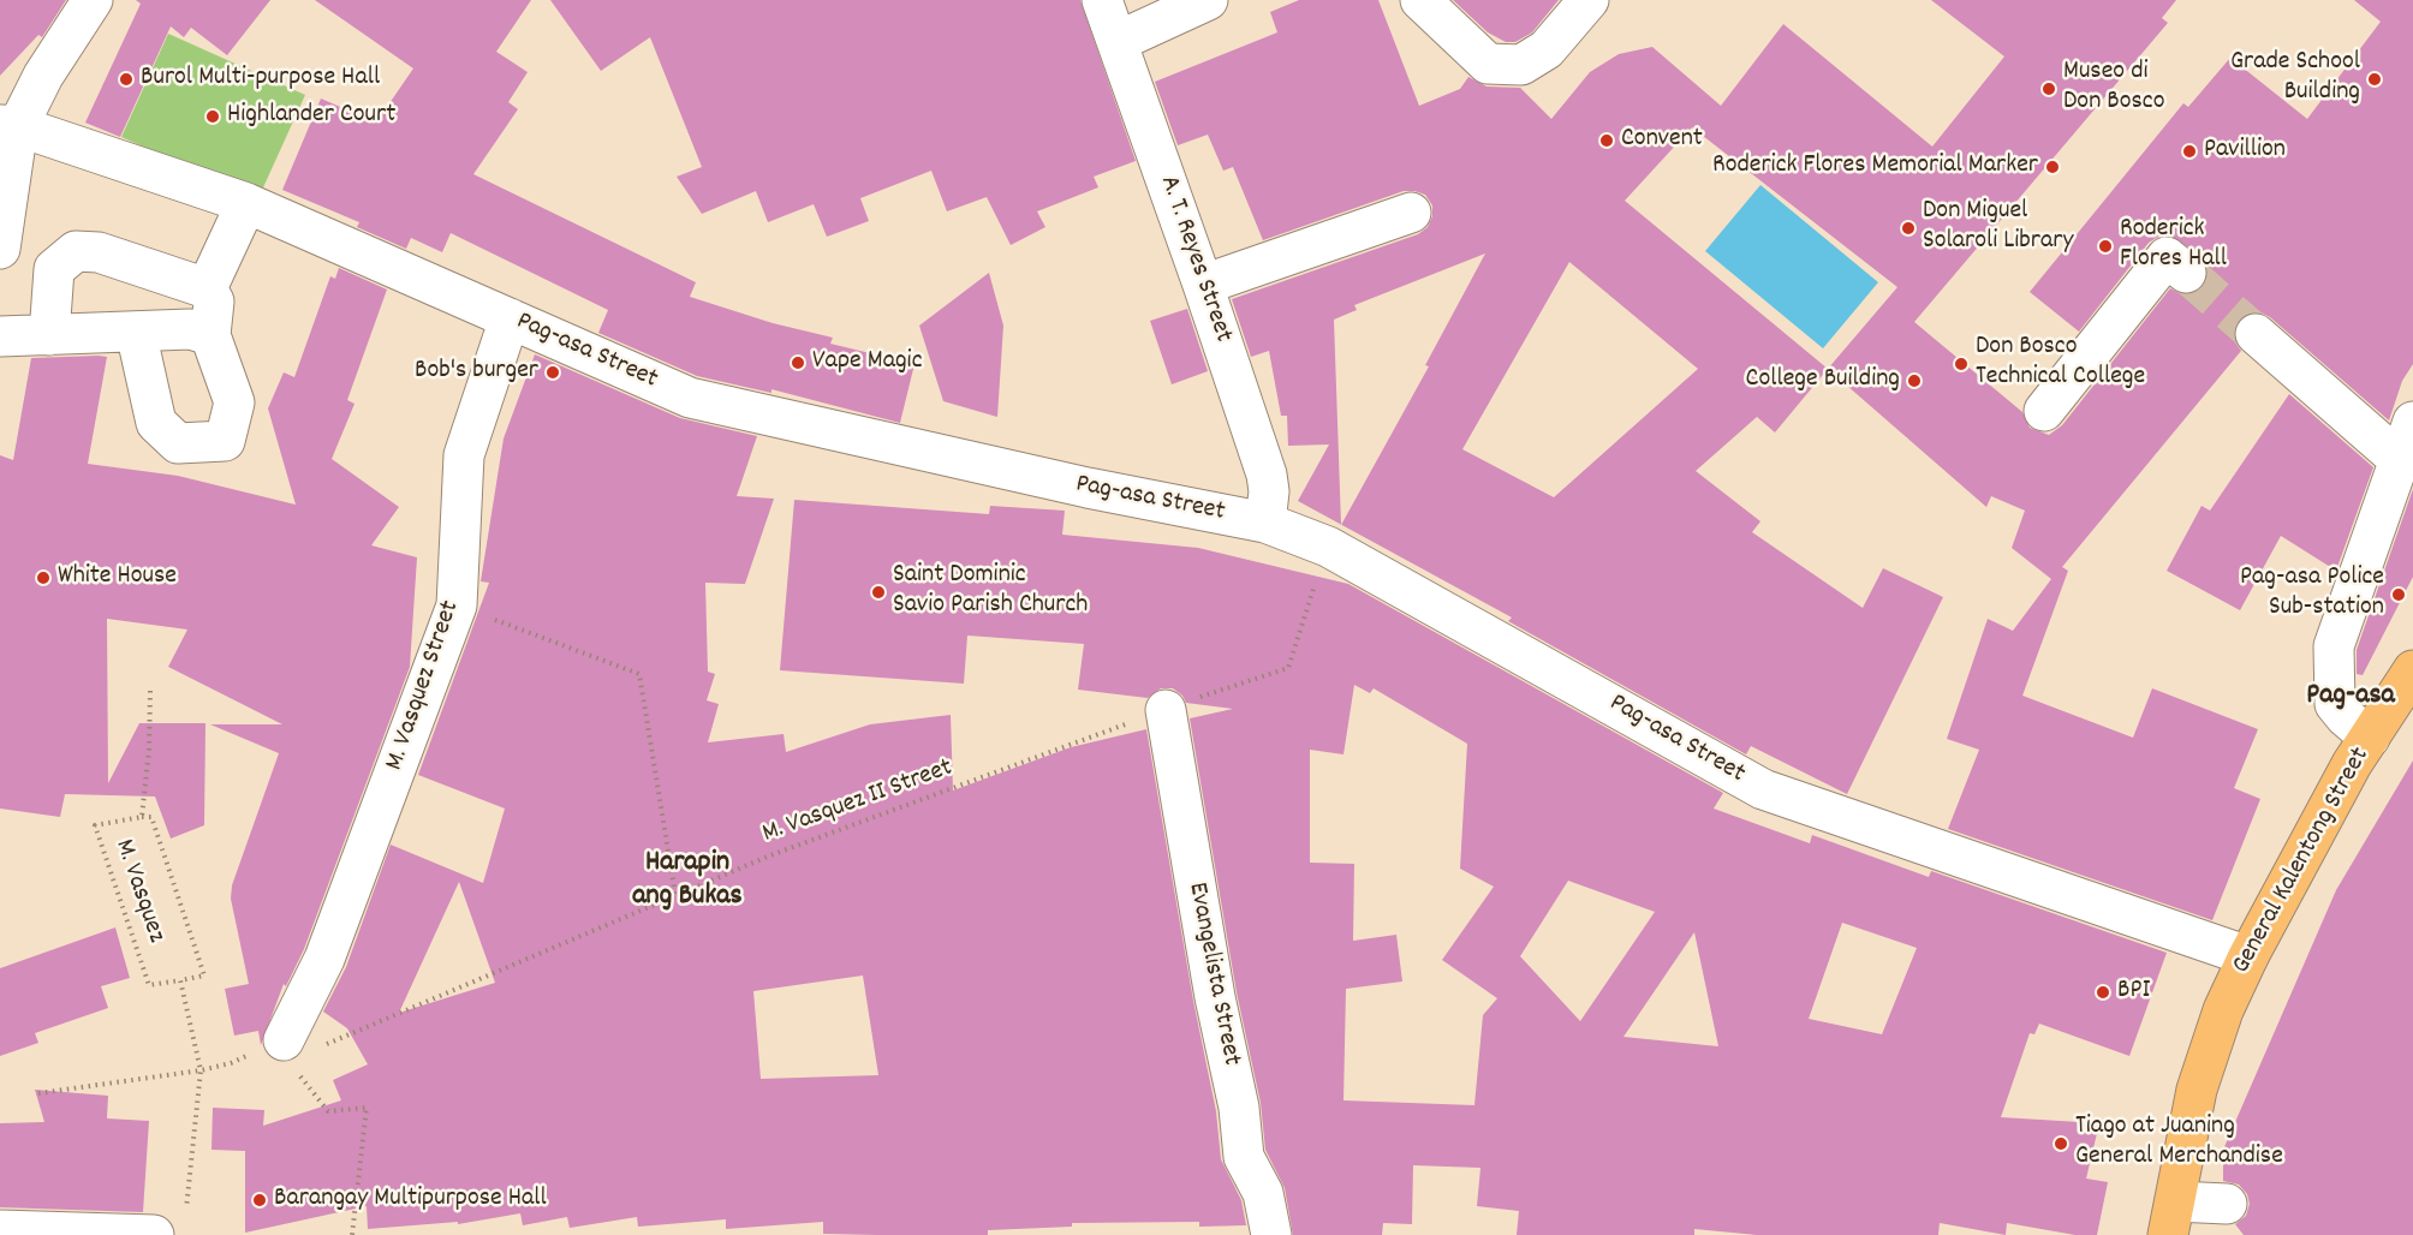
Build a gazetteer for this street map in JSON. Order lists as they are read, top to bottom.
{
  "streets": {
    "main road": ["General Kalentong Street"],
    "street": [
      "A. T. Reyes Street",
      "Pag-asa Street",
      "M. Vasquez Street",
      "Evangelista Street"
    ],
    "path": ["M. Vasquez II Street", "M. Vasquez"]
  },
  "crossings": [
    ["A. T. Reyes Street", "Pag-asa Street"],
    ["Pag-asa Street", "M. Vasquez Street"],
    ["Pag-asa Street", "M. Vasquez II Street"],
    ["Pag-asa Street", "General Kalentong Street"],
    ["M. Vasquez Street", "M. Vasquez II Street"],
    ["M. Vasquez II Street", "Evangelista Street"]
  ],
  "districts": ["Pag-asa", "Harapin ang Bukas"],
  "places": [
    "Burol Multi-purpose Hall",
    "Grade School Building",
    "Museo di Don Bosco",
    "Highlander Court",
    "Convent",
    "Pavillion",
    "Roderick Flores Memorial Marker",
    "Don Miguel Solaroli Library",
    "Roderick Flores Hall",
    "Vape Magic",
    "Don Bosco Technical College",
    "Bob's burger",
    "College Building",
    "White House",
    "Saint Dominic Savio Parish Church",
    "Pag-asa Police Sub-station",
    "BPI",
    "Tiago at Juaning General Merchandise",
    "Barangay Multipurpose Hall"
  ]
}
